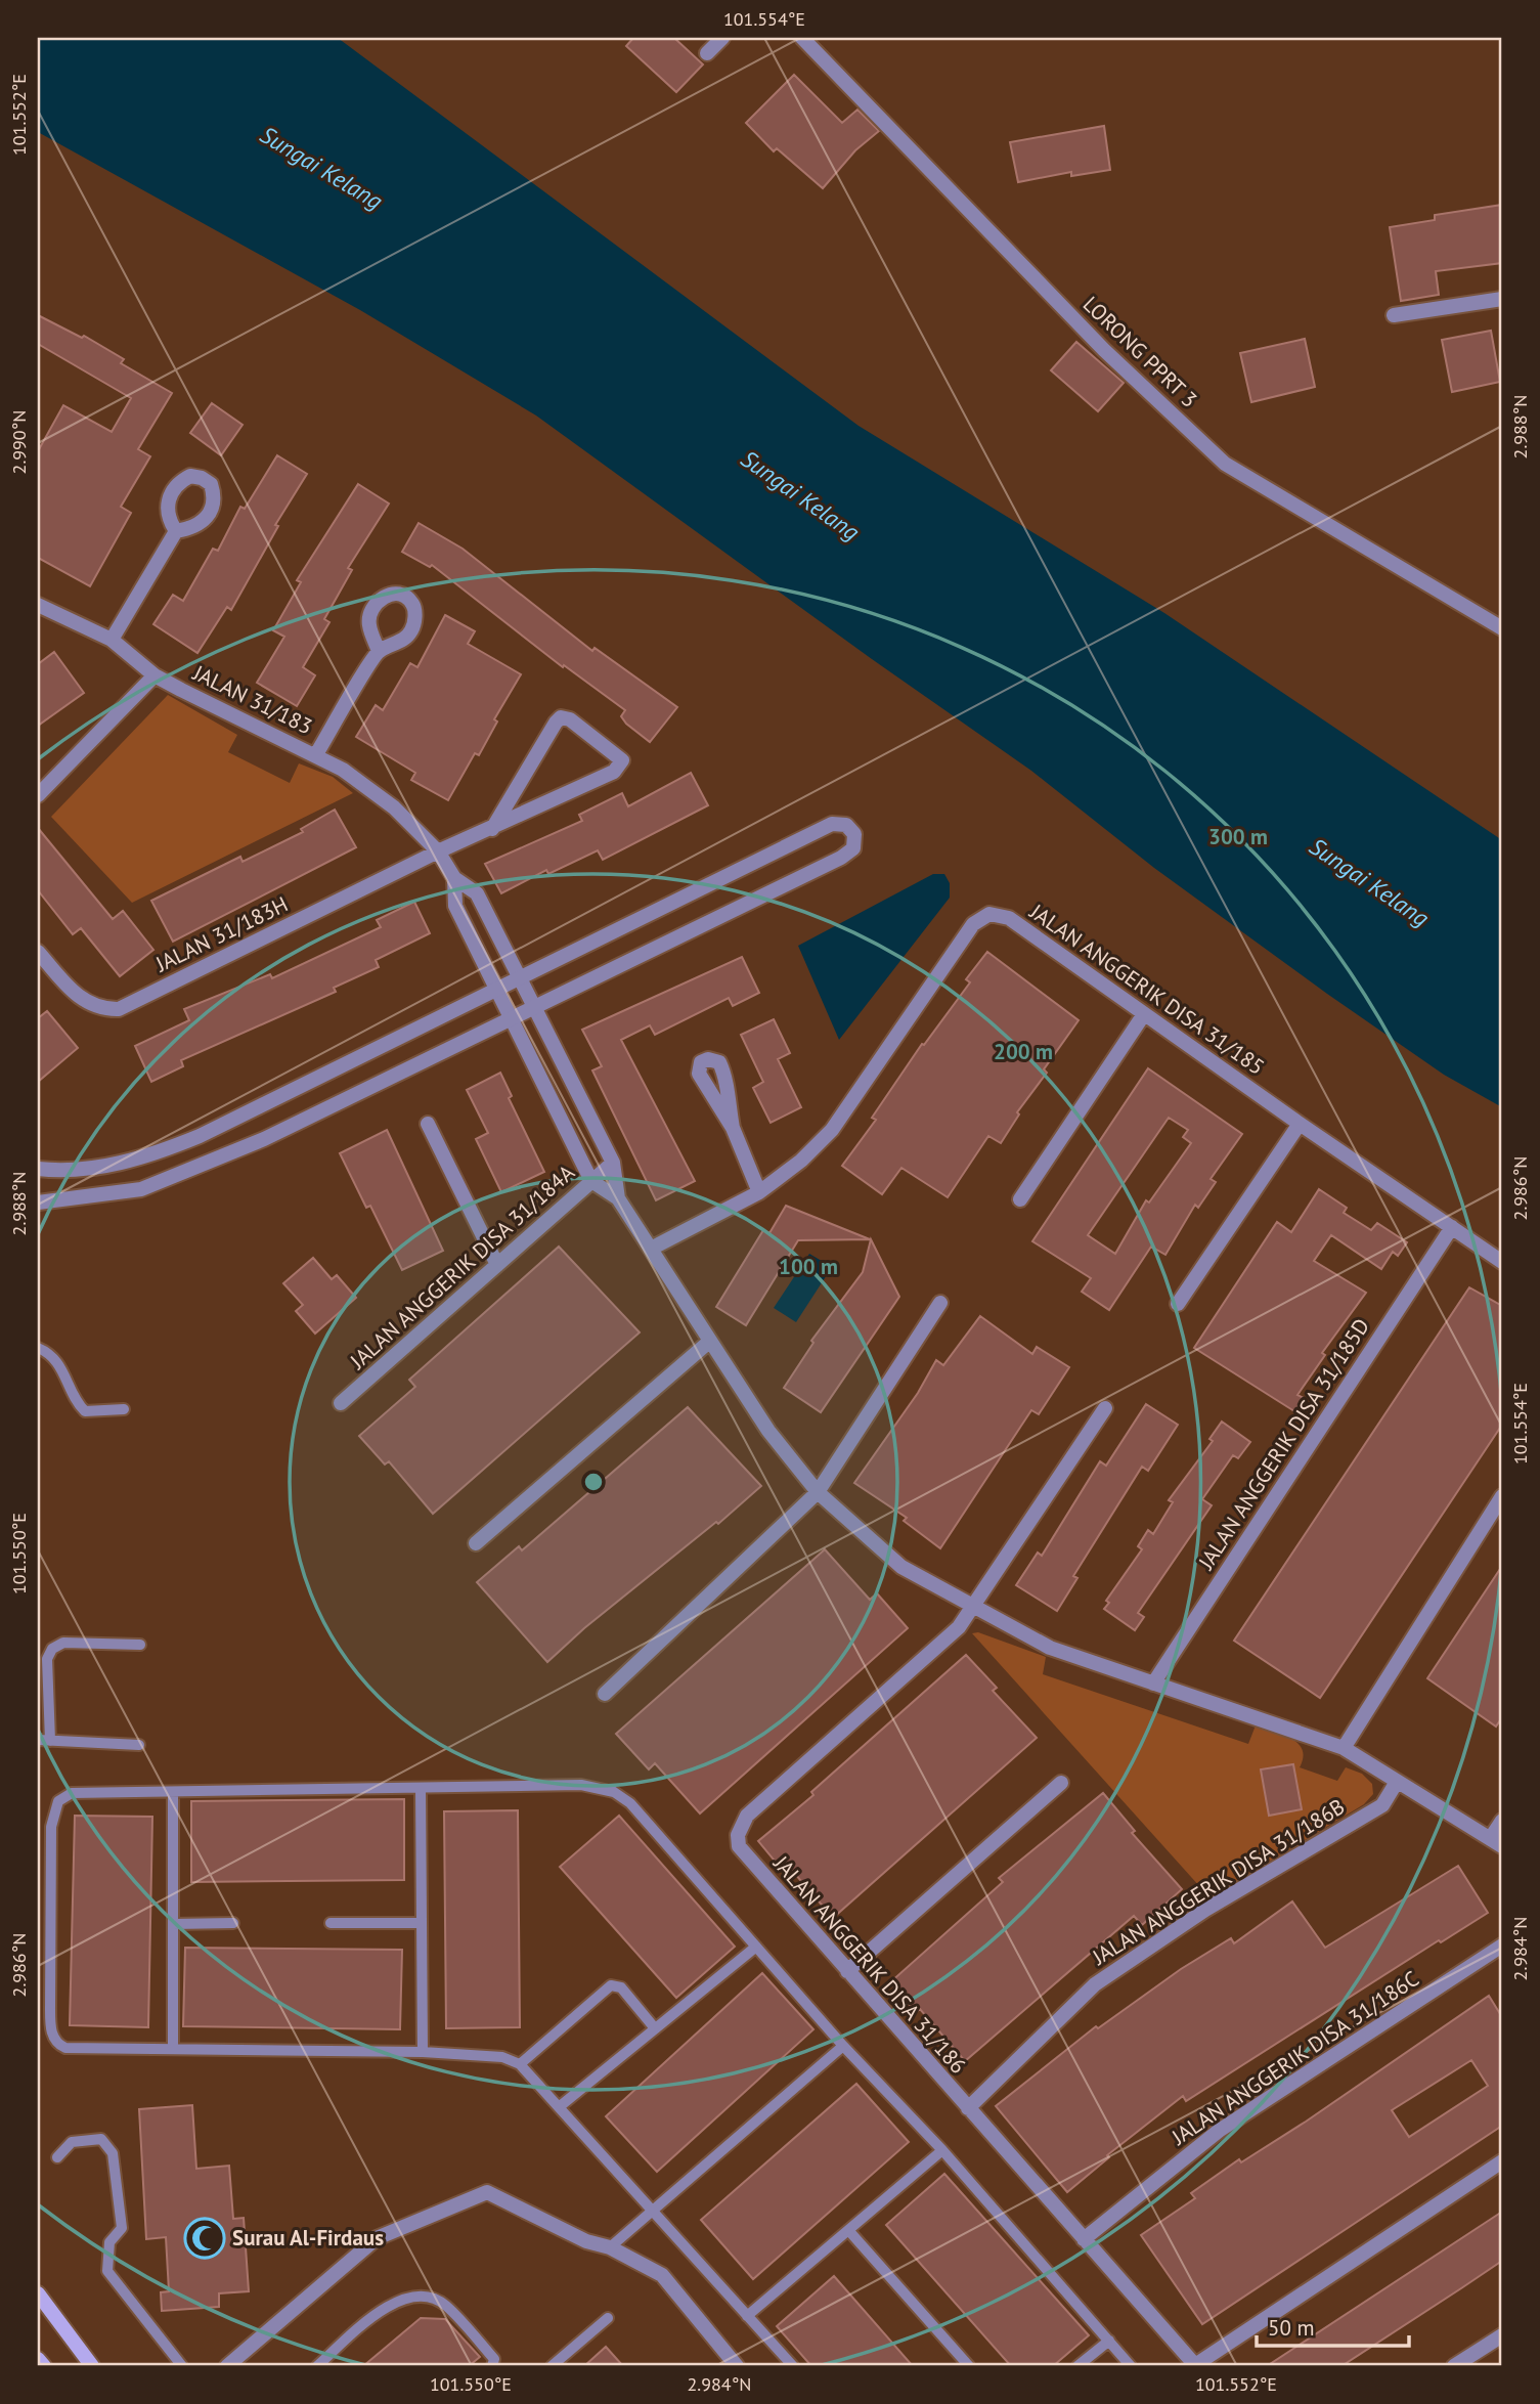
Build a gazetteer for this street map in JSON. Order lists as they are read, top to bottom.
{
  "streets": {
    "street": [
      "LORONG PPRT 3",
      "JALAN 31/183",
      "JALAN 31/183H",
      "JALAN ANGGERIK DISA 31/185",
      "JALAN ANGGERIK DISA 31/184A",
      "JALAN ANGGERIK DISA 31/185D",
      "JALAN ANGGERIK DISA 31/186B",
      "JALAN ANGGERIK DISA 31/186",
      "JALAN ANGGERIK DISA 31/186C"
    ]
  },
  "crossings": [
    ["JALAN 31/183", "JALAN 31/183H"],
    ["JALAN ANGGERIK DISA 31/185", "JALAN ANGGERIK DISA 31/185D"],
    ["JALAN ANGGERIK DISA 31/186B", "JALAN ANGGERIK DISA 31/186"],
    ["JALAN ANGGERIK DISA 31/186", "JALAN ANGGERIK DISA 31/186C"]
  ],
  "water": ["Sungai Kelang"],
  "places": {
    "mosque": ["Surau Al-Firdaus"]
  },
  "scale_bar": "50 m",
  "coordinates": [
    "101.554°E",
    "101.552°E",
    "2.988°N",
    "2.990°N",
    "2.986°N",
    "101.550°E",
    "2.984°N"
  ],
  "rings": ["300 m", "200 m", "100 m"]
}
